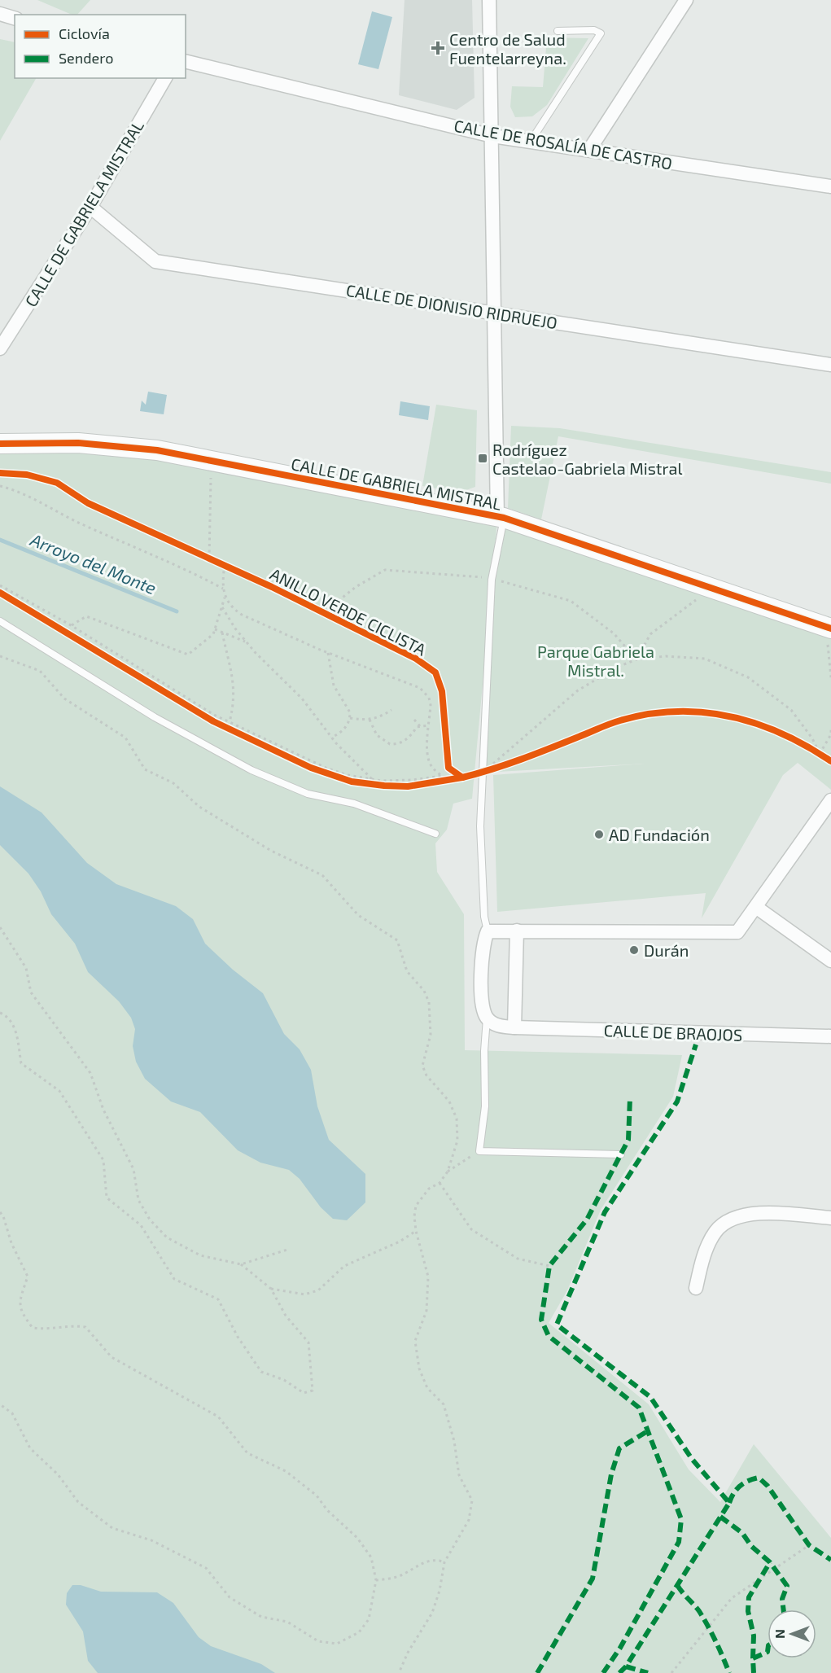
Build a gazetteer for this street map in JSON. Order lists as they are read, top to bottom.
{
  "streets": {
    "street": [
      "CALLE DE ROSALÍA DE CASTRO",
      "CALLE DE GABRIELA MISTRAL",
      "CALLE DE DIONISIO RIDRUEJO",
      "CALLE DE BRAOJOS"
    ],
    "cycle path": ["ANILLO VERDE CICLISTA"]
  },
  "crossings": [
    ["CALLE DE GABRIELA MISTRAL", "CALLE DE DIONISIO RIDRUEJO"]
  ],
  "water": ["Arroyo del Monte"],
  "parks": ["Parque Gabriela Mistral."],
  "places": {
    "health": ["Centro de Salud Fuentelarreyna."],
    "transit": ["Rodríguez Castelao-Gabriela Mistral"],
    "other": ["AD Fundación", "Durán"]
  },
  "legend": ["Ciclovía", "Sendero"],
  "north": "left"
}
